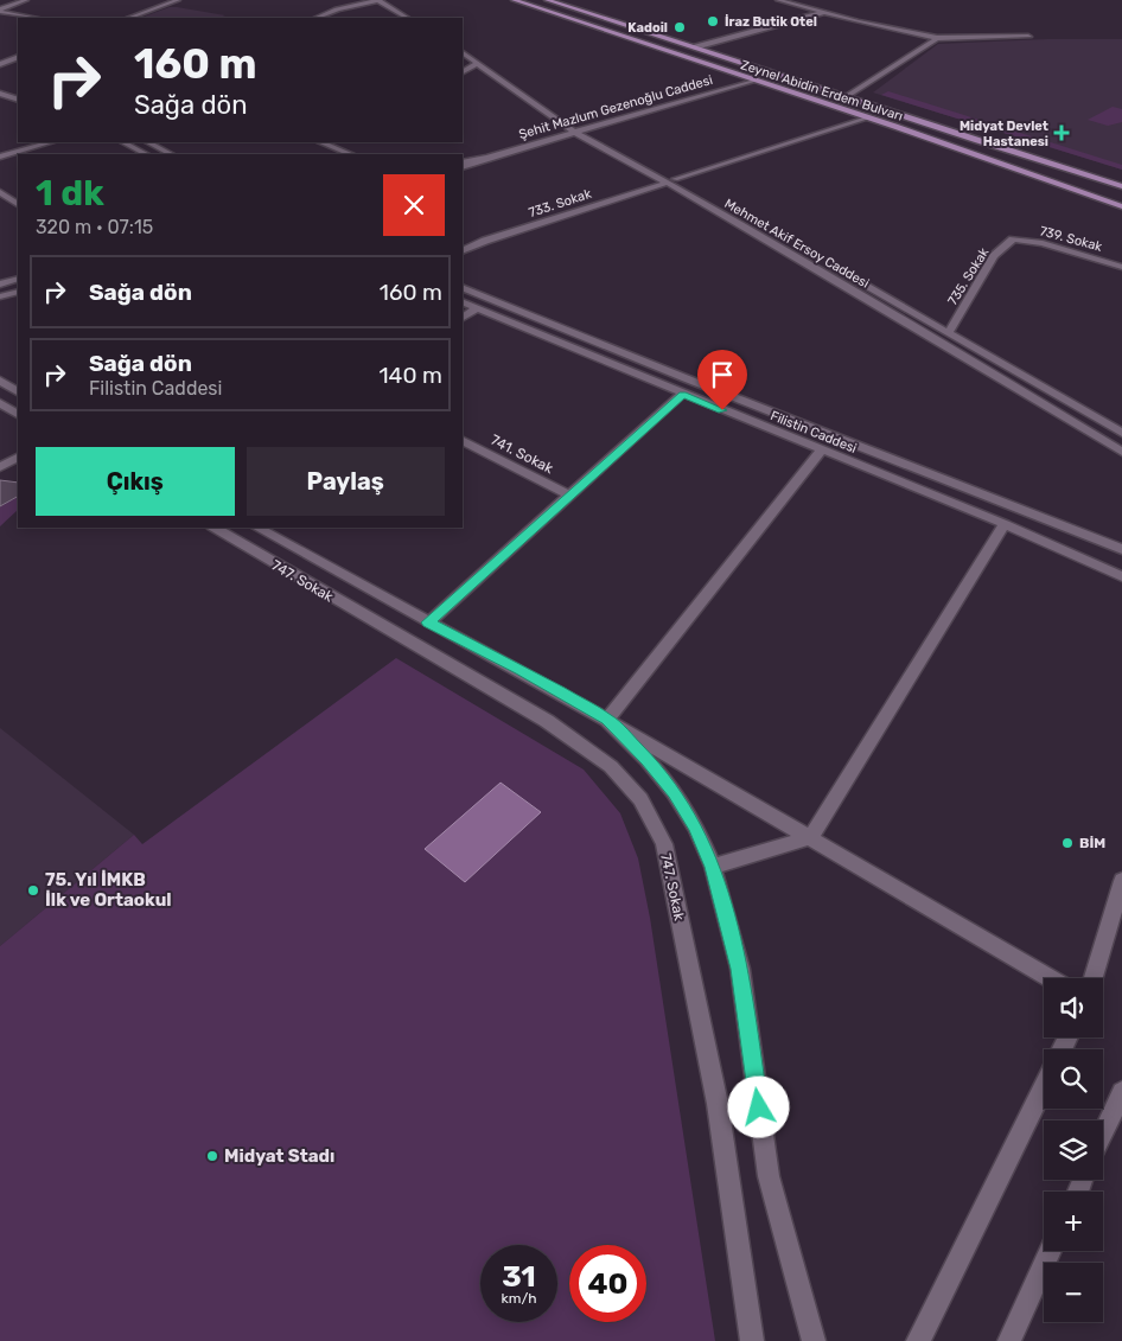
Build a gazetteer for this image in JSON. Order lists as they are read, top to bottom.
{
  "streets": {
    "main road": ["Zeynel Abidin Erdem Bulvarı"],
    "street": [
      "Şehit Mazlum Gezenoğlu Caddesi",
      "733. Sokak",
      "739. Sokak",
      "Mehmet Akif Ersoy Caddesi",
      "735. Sokak",
      "Filistin Caddesi",
      "741. Sokak",
      "747. Sokak"
    ]
  },
  "crossings": [
    ["Zeynel Abidin Erdem Bulvarı", "Şehit Mazlum Gezenoğlu Caddesi"],
    ["Zeynel Abidin Erdem Bulvarı", "733. Sokak"],
    ["Şehit Mazlum Gezenoğlu Caddesi", "Mehmet Akif Ersoy Caddesi"],
    ["733. Sokak", "Mehmet Akif Ersoy Caddesi"],
    ["739. Sokak", "735. Sokak"]
  ],
  "places": {
    "other": [
      "İraz Butik Otel",
      "Kadoil",
      "BİM",
      "75. Yıl İMKB İlk ve Ortaokul",
      "Midyat Stadı"
    ],
    "health": ["Midyat Devlet Hastanesi"]
  },
  "page": {
    "turn": ["160 m", "Sağa dön"],
    "heading": ["1 dk", "320 m · 07:15"],
    "list": [
      {
        "name": "Sağa dön",
        "value": "160 m"
      },
      {
        "name": "Sağa dön",
        "note": "Filistin Caddesi",
        "value": "140 m"
      }
    ],
    "buttons": ["Çıkış", "Paylaş"],
    "map_buttons": ["+", "−"],
    "speed": "31 km/h",
    "limit": "40"
  }
}
